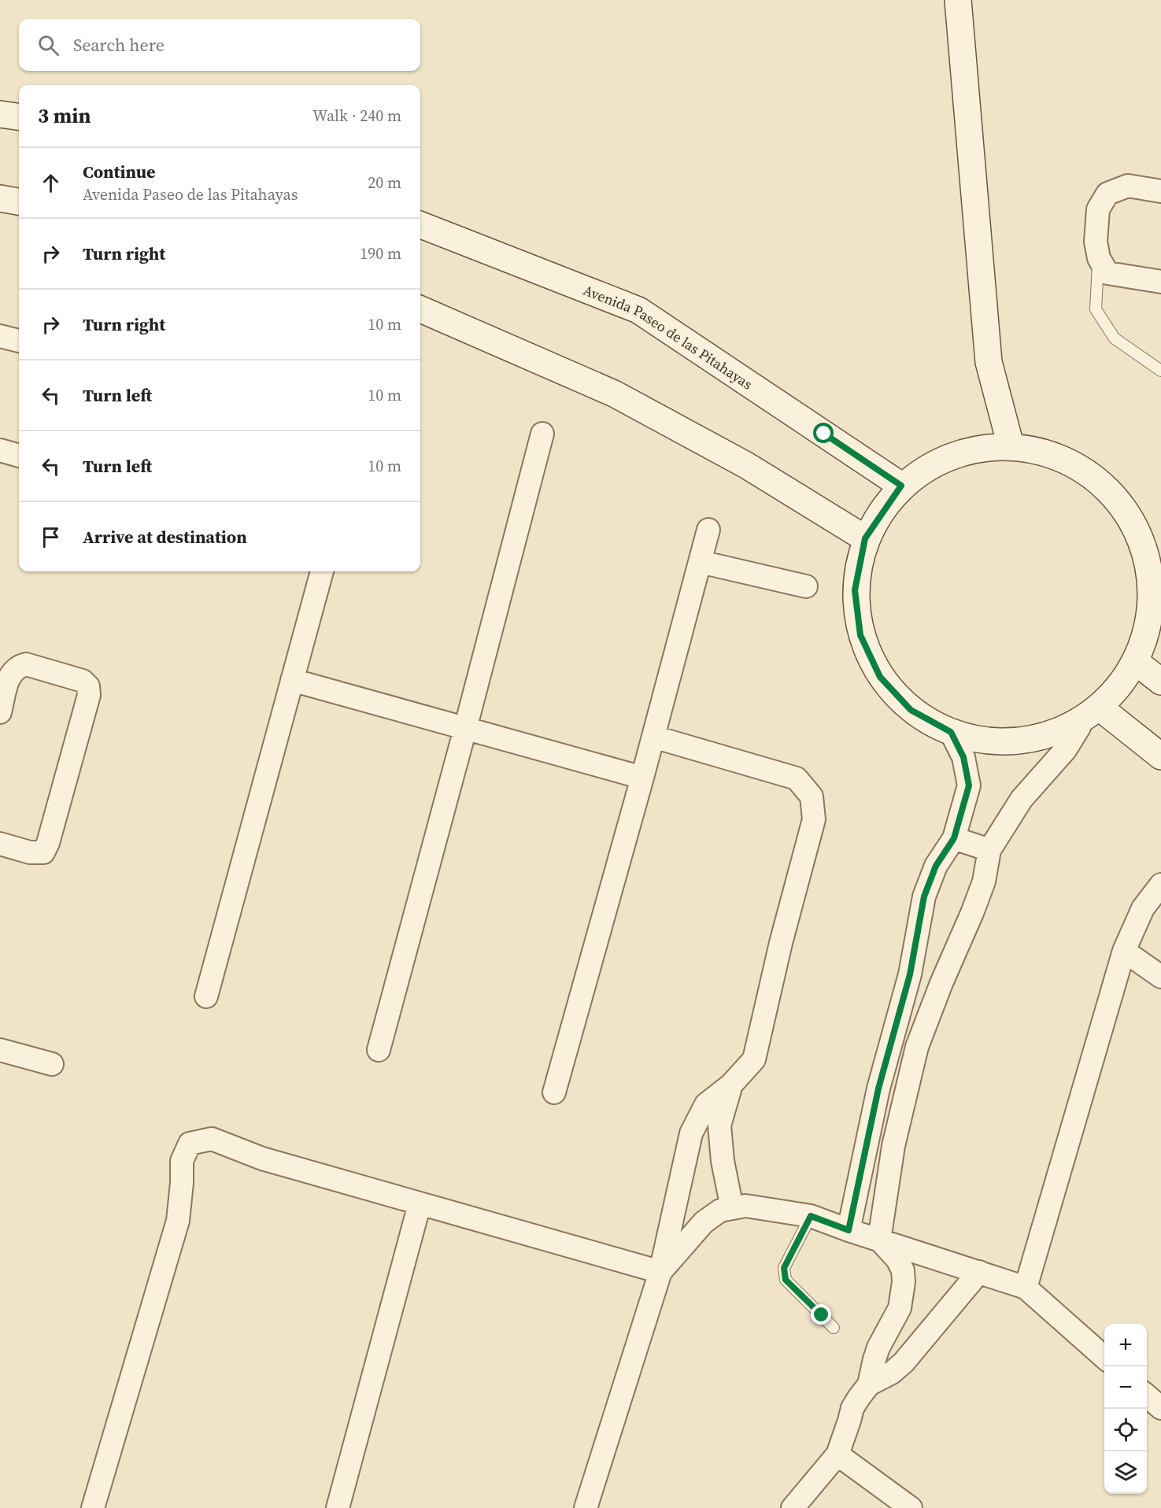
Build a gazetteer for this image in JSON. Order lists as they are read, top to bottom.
{
  "streets": {
    "street": ["Avenida Paseo de las Pitahayas"]
  },
  "page": {
    "search": "Search here",
    "heading": ["3 min", "Walk · 240 m"],
    "list": [
      ["Continue", "Avenida Paseo de las Pitahayas", "20 m"],
      ["Turn right", "190 m"],
      ["Turn right", "10 m"],
      ["Turn left", "10 m"],
      ["Turn left", "10 m"],
      "Arrive at destination"
    ],
    "map_buttons": ["+", "−"]
  }
}
